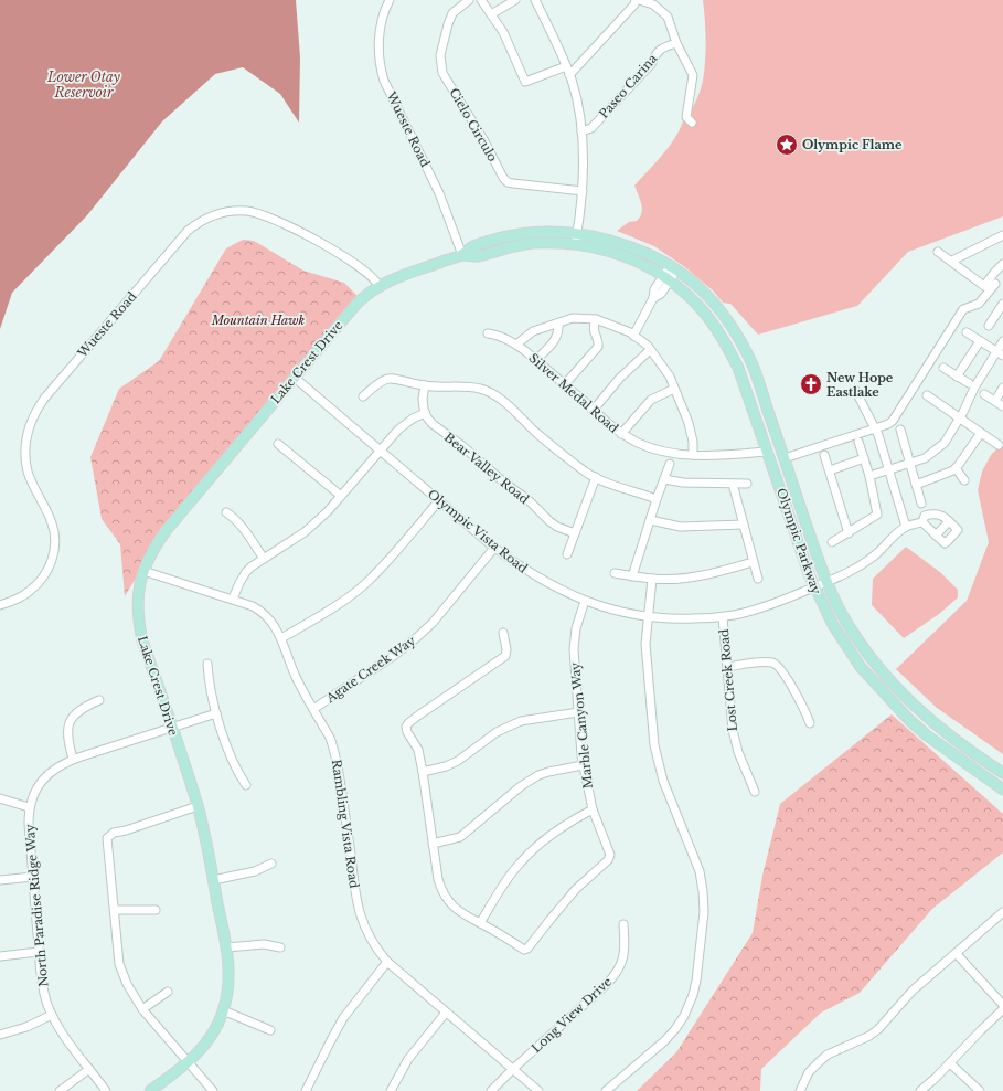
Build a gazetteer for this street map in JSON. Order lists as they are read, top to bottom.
{
  "streets": {
    "main road": ["Lake Crest Drive", "Olympic Parkway"],
    "street": [
      "Paseo Carina",
      "Cielo Circulo",
      "Wueste Road",
      "Silver Medal Road",
      "Bear Valley Road",
      "Olympic Vista Road",
      "Agate Creek Way",
      "Lost Creek Road",
      "Marble Canyon Way",
      "Rambling Vista Road",
      "North Paradise Ridge Way",
      "Long View Drive"
    ]
  },
  "crossings": [
    ["Wueste Road", "Lake Crest Drive"],
    ["Lake Crest Drive", "Olympic Vista Road"],
    ["Lake Crest Drive", "Olympic Parkway"],
    ["Lake Crest Drive", "Rambling Vista Road"],
    ["Silver Medal Road", "Olympic Parkway"],
    ["Olympic Vista Road", "Olympic Parkway"],
    ["Olympic Vista Road", "Agate Creek Way"],
    ["Olympic Vista Road", "Lost Creek Road"],
    ["Olympic Vista Road", "Marble Canyon Way"],
    ["Agate Creek Way", "Rambling Vista Road"],
    ["Rambling Vista Road", "Long View Drive"]
  ],
  "water": ["Lower Otay Reservoir"],
  "parks": ["Mountain Hawk"],
  "places": {
    "place": ["Olympic Flame"],
    "church": ["New Hope Eastlake"]
  }
}
